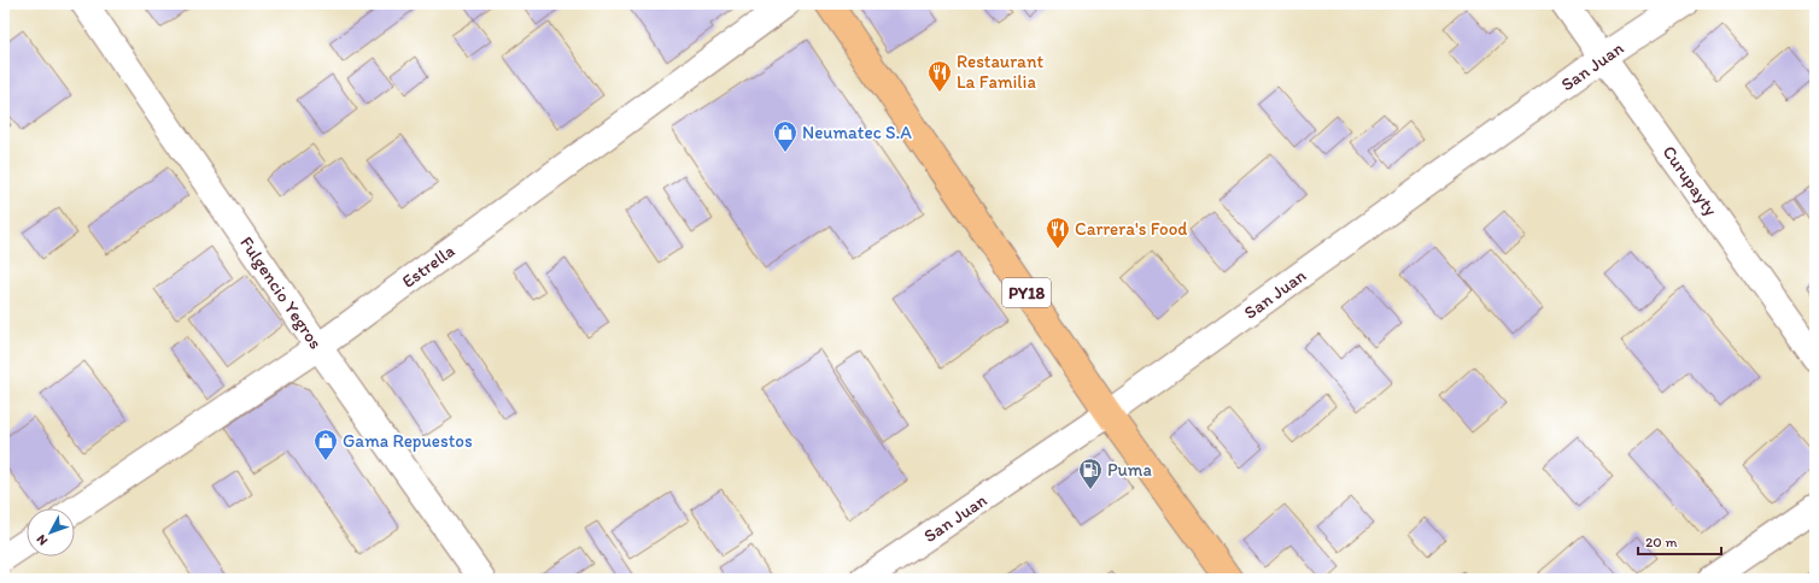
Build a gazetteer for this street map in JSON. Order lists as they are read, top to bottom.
{
  "streets": {
    "highway": ["PY18"],
    "street": [
      "San Juan",
      "Curupayty",
      "Estrella",
      "Fulgencio Yegros"
    ]
  },
  "crossings": [
    ["San Juan", "Curupayty"],
    ["San Juan", "PY18"],
    ["Estrella", "Fulgencio Yegros"]
  ],
  "places": {
    "restaurant": ["Restaurant La Familia", "Carrera's Food"],
    "shop": ["Neumatec S.A", "Gama Repuestos"],
    "fuel station": ["Puma"]
  },
  "scale_bar": "20 m",
  "north": "bottom left"
}
